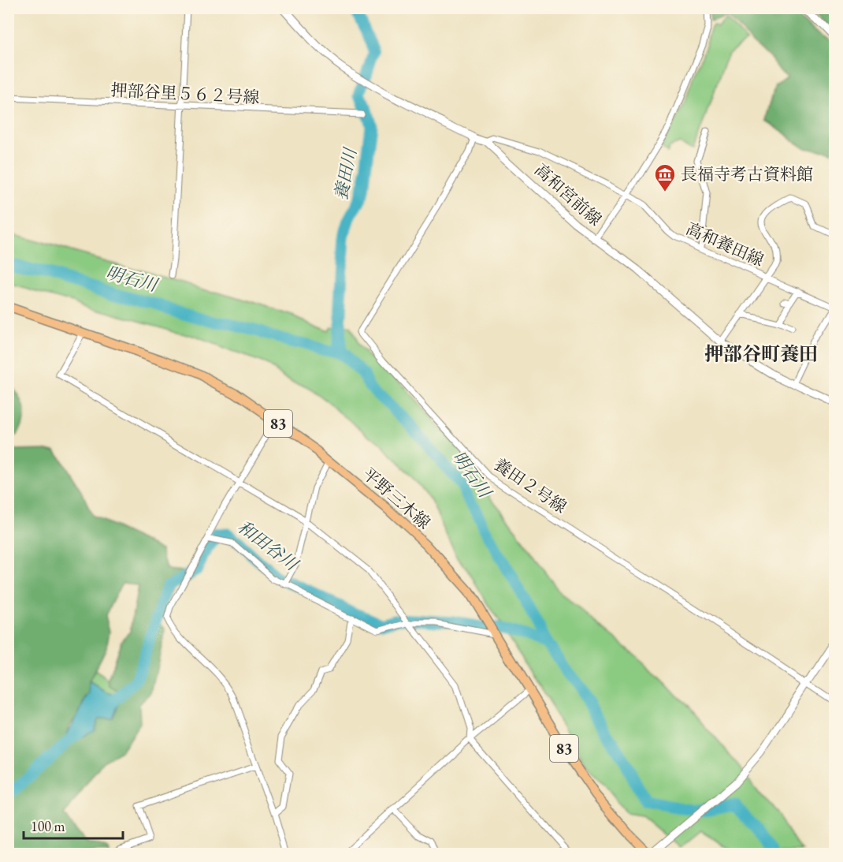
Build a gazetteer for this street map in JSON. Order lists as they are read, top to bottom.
{
  "streets": {
    "main road": ["83", "平野三木線"],
    "street": [
      "押部谷里５６２号線",
      "高和宮前線",
      "高和養田線",
      "養田２号線"
    ]
  },
  "crossings": [
    ["高和宮前線", "高和養田線"],
    ["高和宮前線", "養田２号線"]
  ],
  "districts": ["押部谷町養田"],
  "water": ["養田川", "明石川", "和田谷川"],
  "places": {
    "museum": ["長福寺考古資料館"]
  },
  "scale_bar": "100 m"
}
